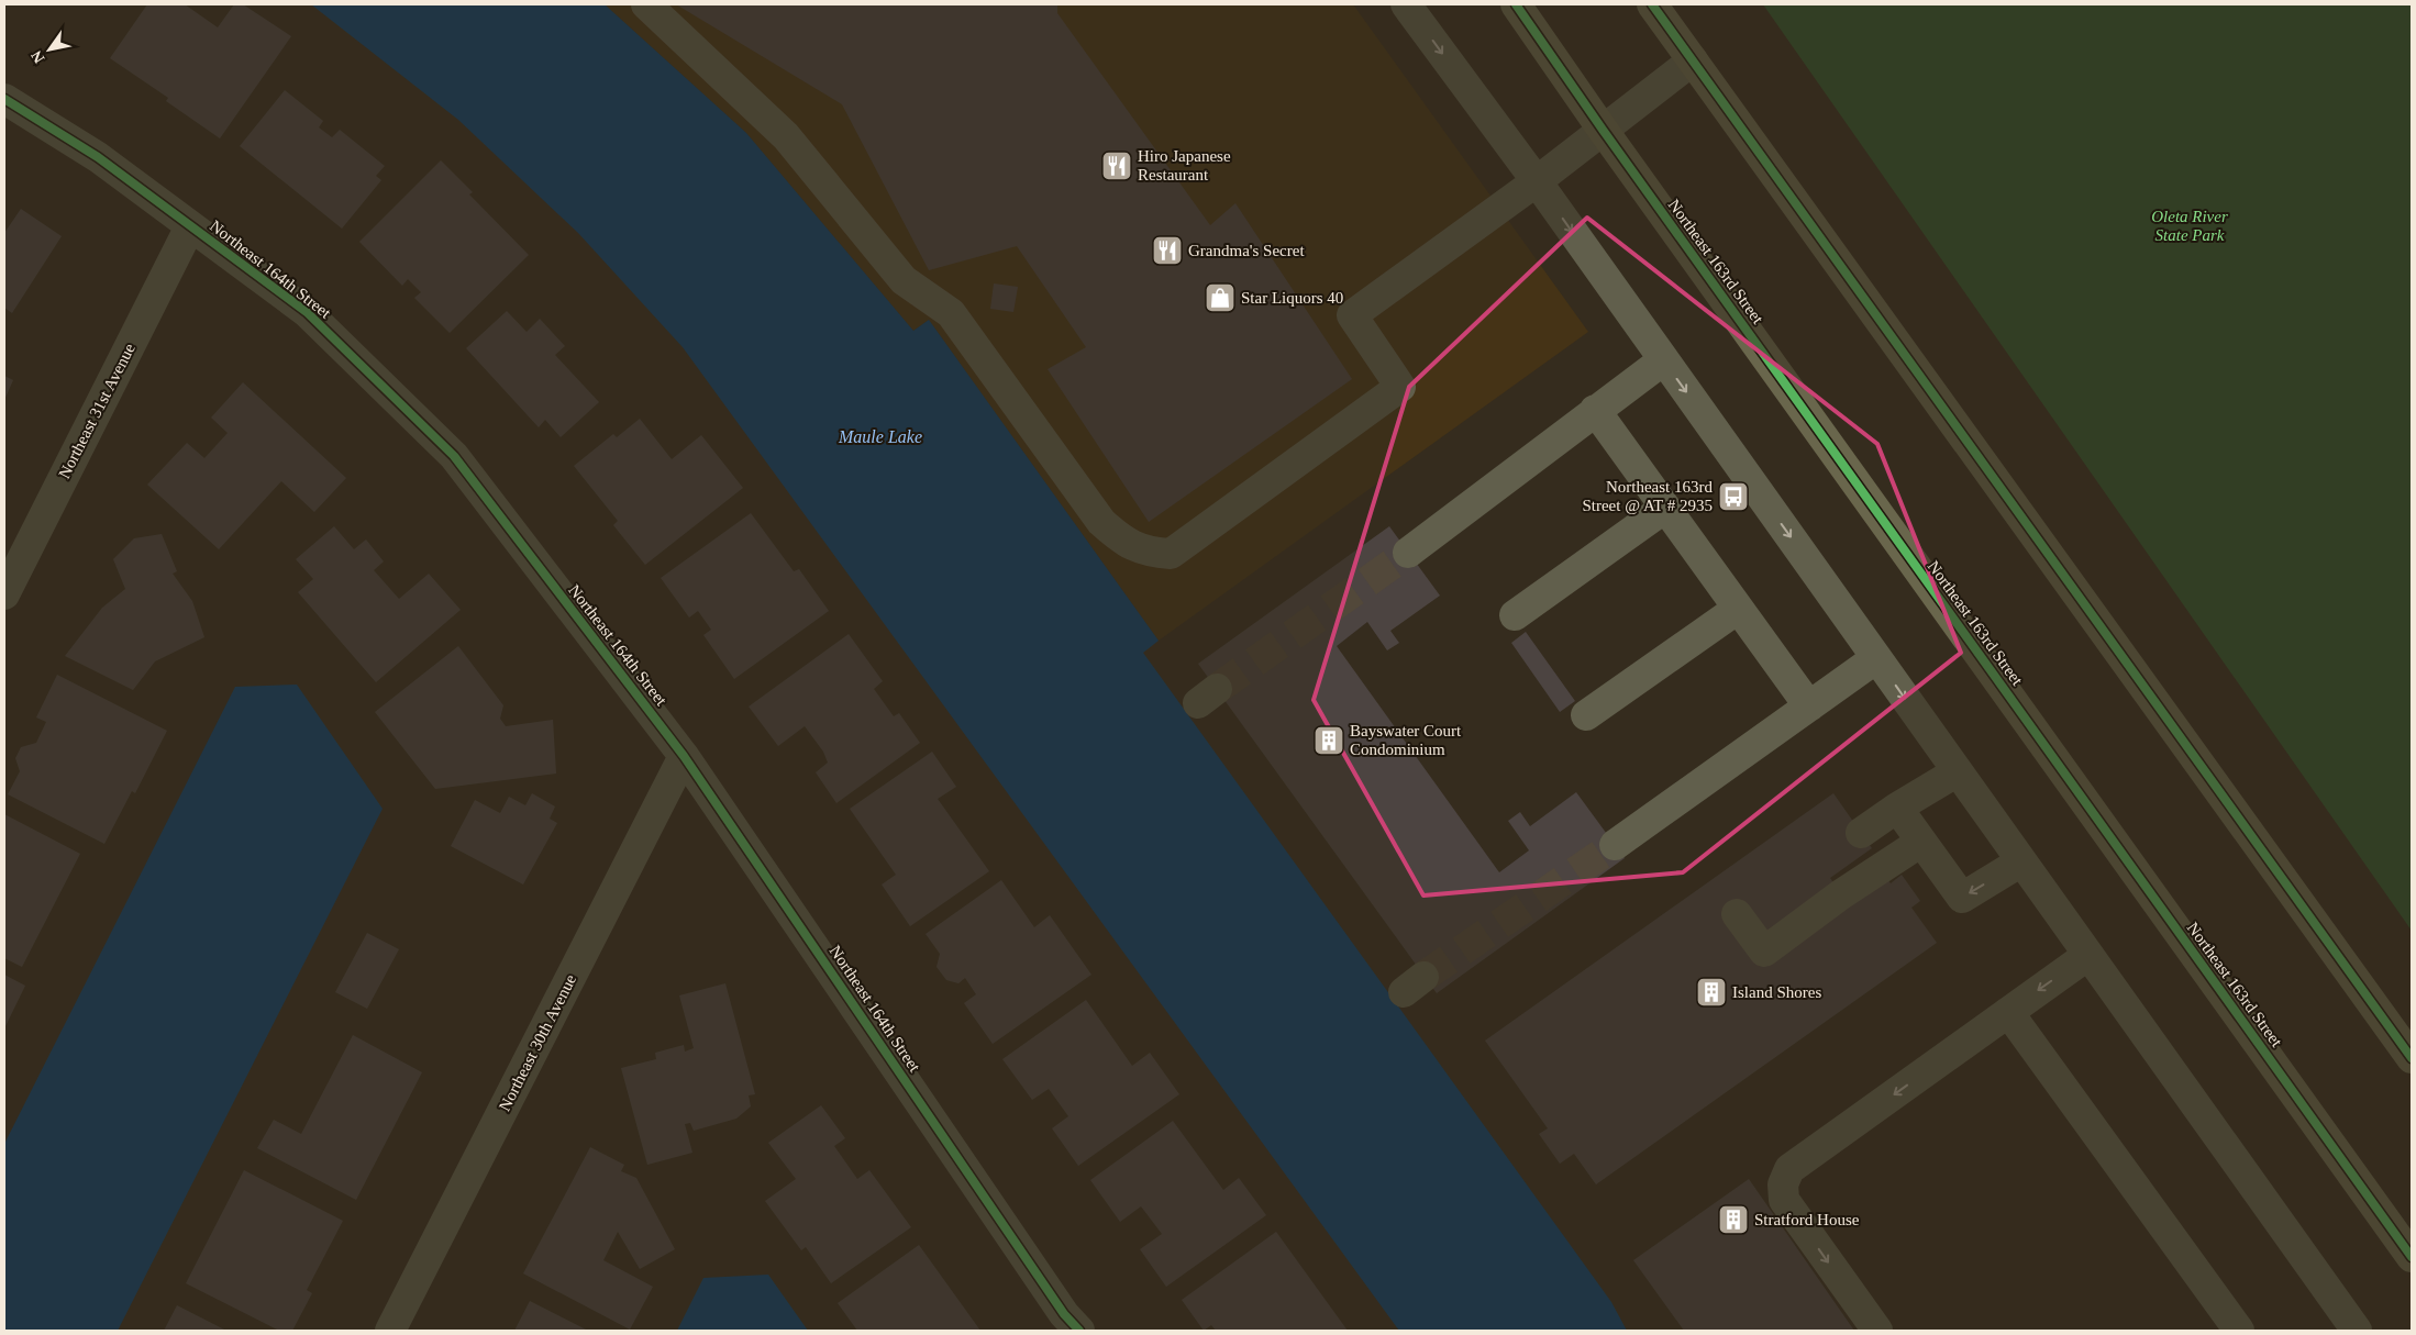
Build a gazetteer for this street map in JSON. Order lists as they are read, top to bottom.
{
  "streets": {
    "main road": ["Northeast 163rd Street"],
    "street": ["Northeast 164th Street", "Northeast 31st Avenue", "Northeast 30th Avenue"]
  },
  "crossings": [
    ["Northeast 164th Street", "Northeast 31st Avenue"],
    ["Northeast 164th Street", "Northeast 30th Avenue"]
  ],
  "water": ["Maule Lake"],
  "parks": ["Oleta River State Park"],
  "places": {
    "restaurant": ["Hiro Japanese Restaurant", "Grandma's Secret"],
    "shop": ["Star Liquors 40"],
    "bus stop": ["Northeast 163rd Street @ AT # 2935"],
    "building": ["Bayswater Court Condominium", "Island Shores", "Stratford House"]
  },
  "north": "bottom left"
}
